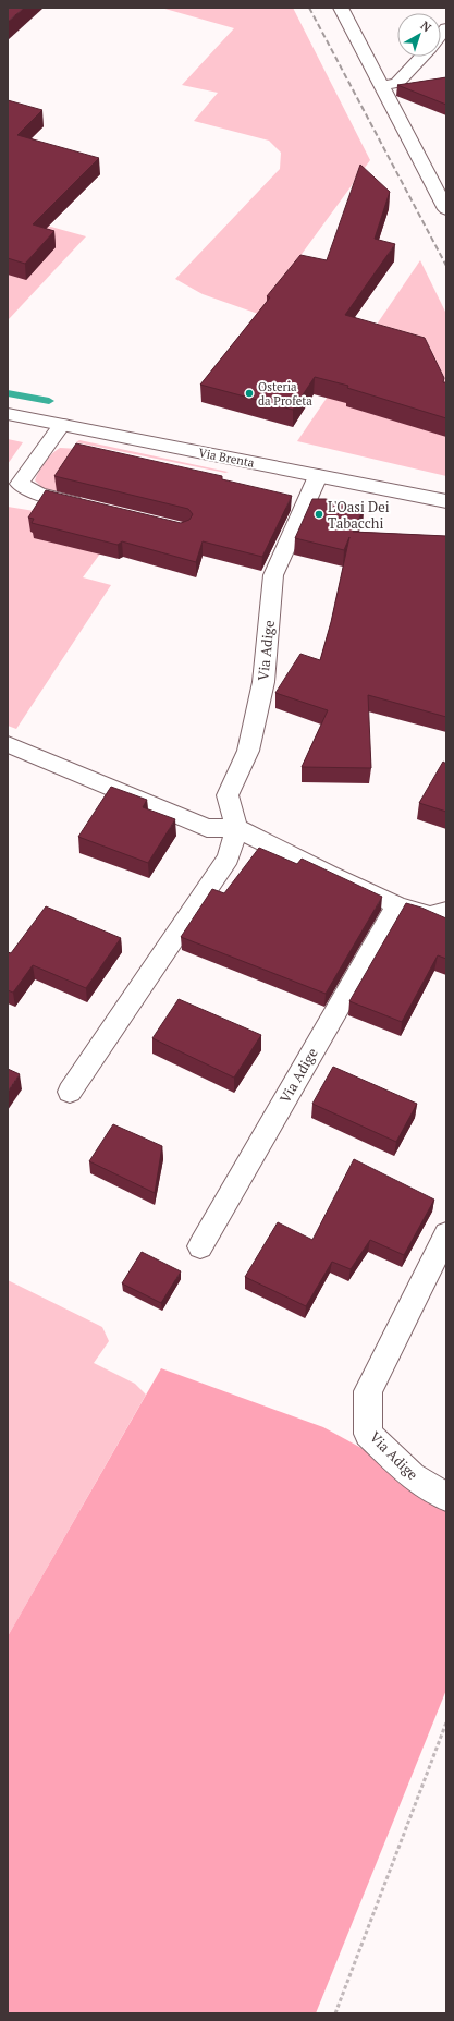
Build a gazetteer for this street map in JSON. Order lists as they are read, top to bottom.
{
  "streets": {
    "street": ["Via Brenta", "Via Adige"]
  },
  "crossings": [
    ["Via Brenta", "Via Adige"]
  ],
  "places": ["Osteria da Profeta", "L'Oasi Dei Tabacchi"],
  "north": "top right"
}
